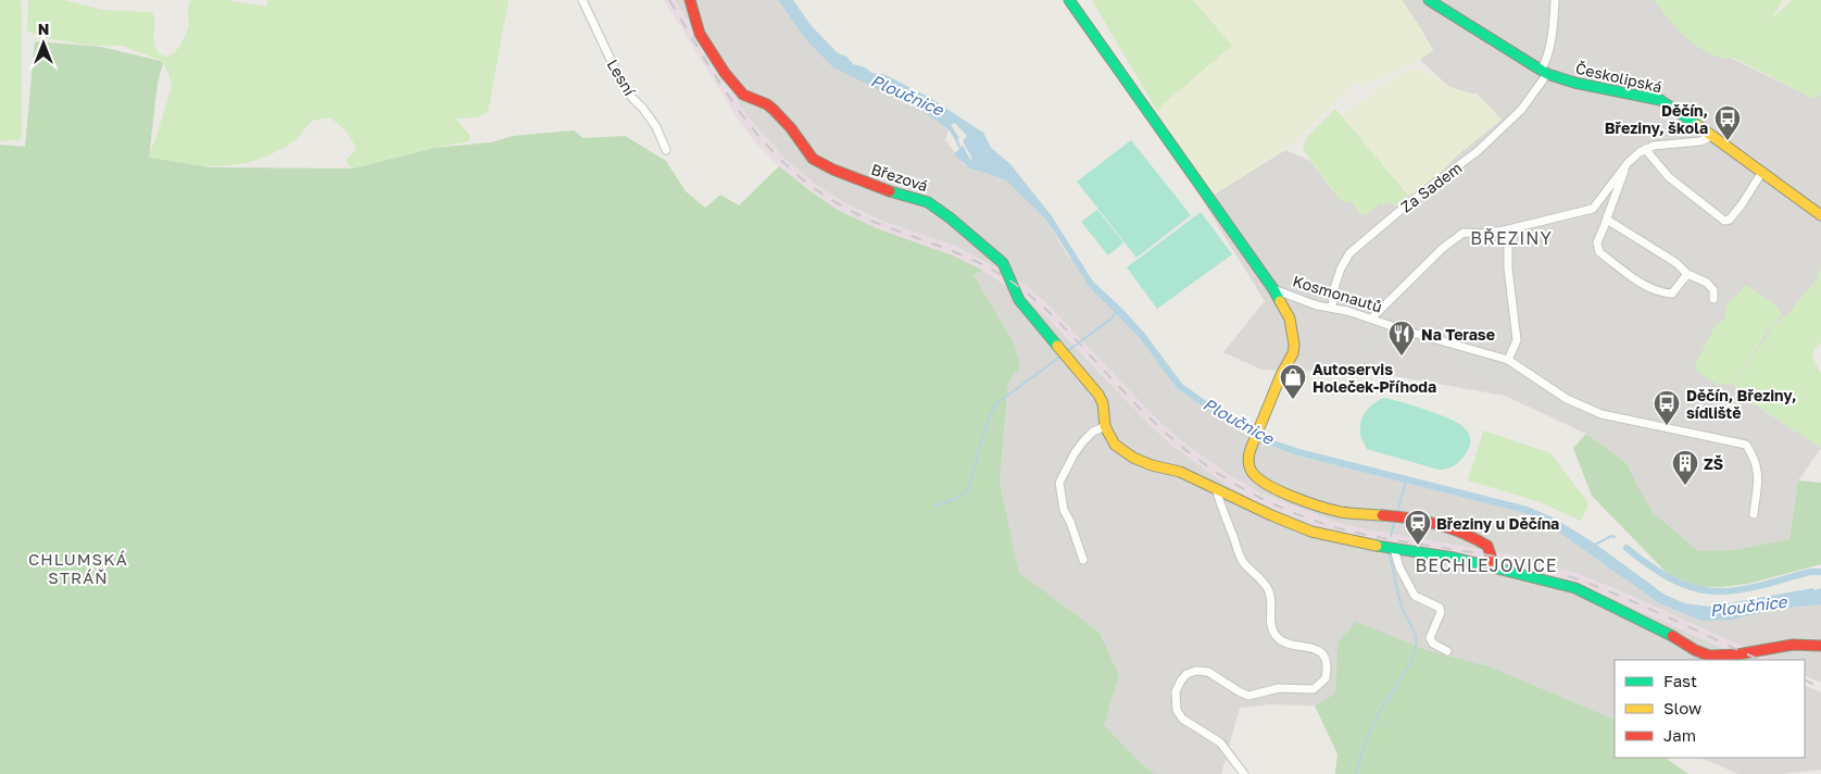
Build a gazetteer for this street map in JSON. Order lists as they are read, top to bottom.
{
  "streets": {
    "street": [
      "Lesní",
      "Českolipská",
      "Březová",
      "Za Sadem",
      "Kosmonautů"
    ]
  },
  "crossings": [
    ["Českolipská", "Za Sadem"],
    ["Za Sadem", "Kosmonautů"]
  ],
  "districts": ["BŘEZINY", "CHLUMSKÁ STRÁŇ", "BECHLEJOVICE"],
  "water": ["Ploučnice"],
  "places": {
    "bus stop": ["Děčín, Březiny, škola", "Děčín, Březiny, sídliště"],
    "restaurant": ["Na Terase"],
    "shop": ["Autoservis Holeček-Příhoda"],
    "building": ["ZŠ"],
    "station": ["Březiny u Děčína"]
  },
  "legend": ["Fast", "Slow", "Jam"],
  "north": "top"
}
